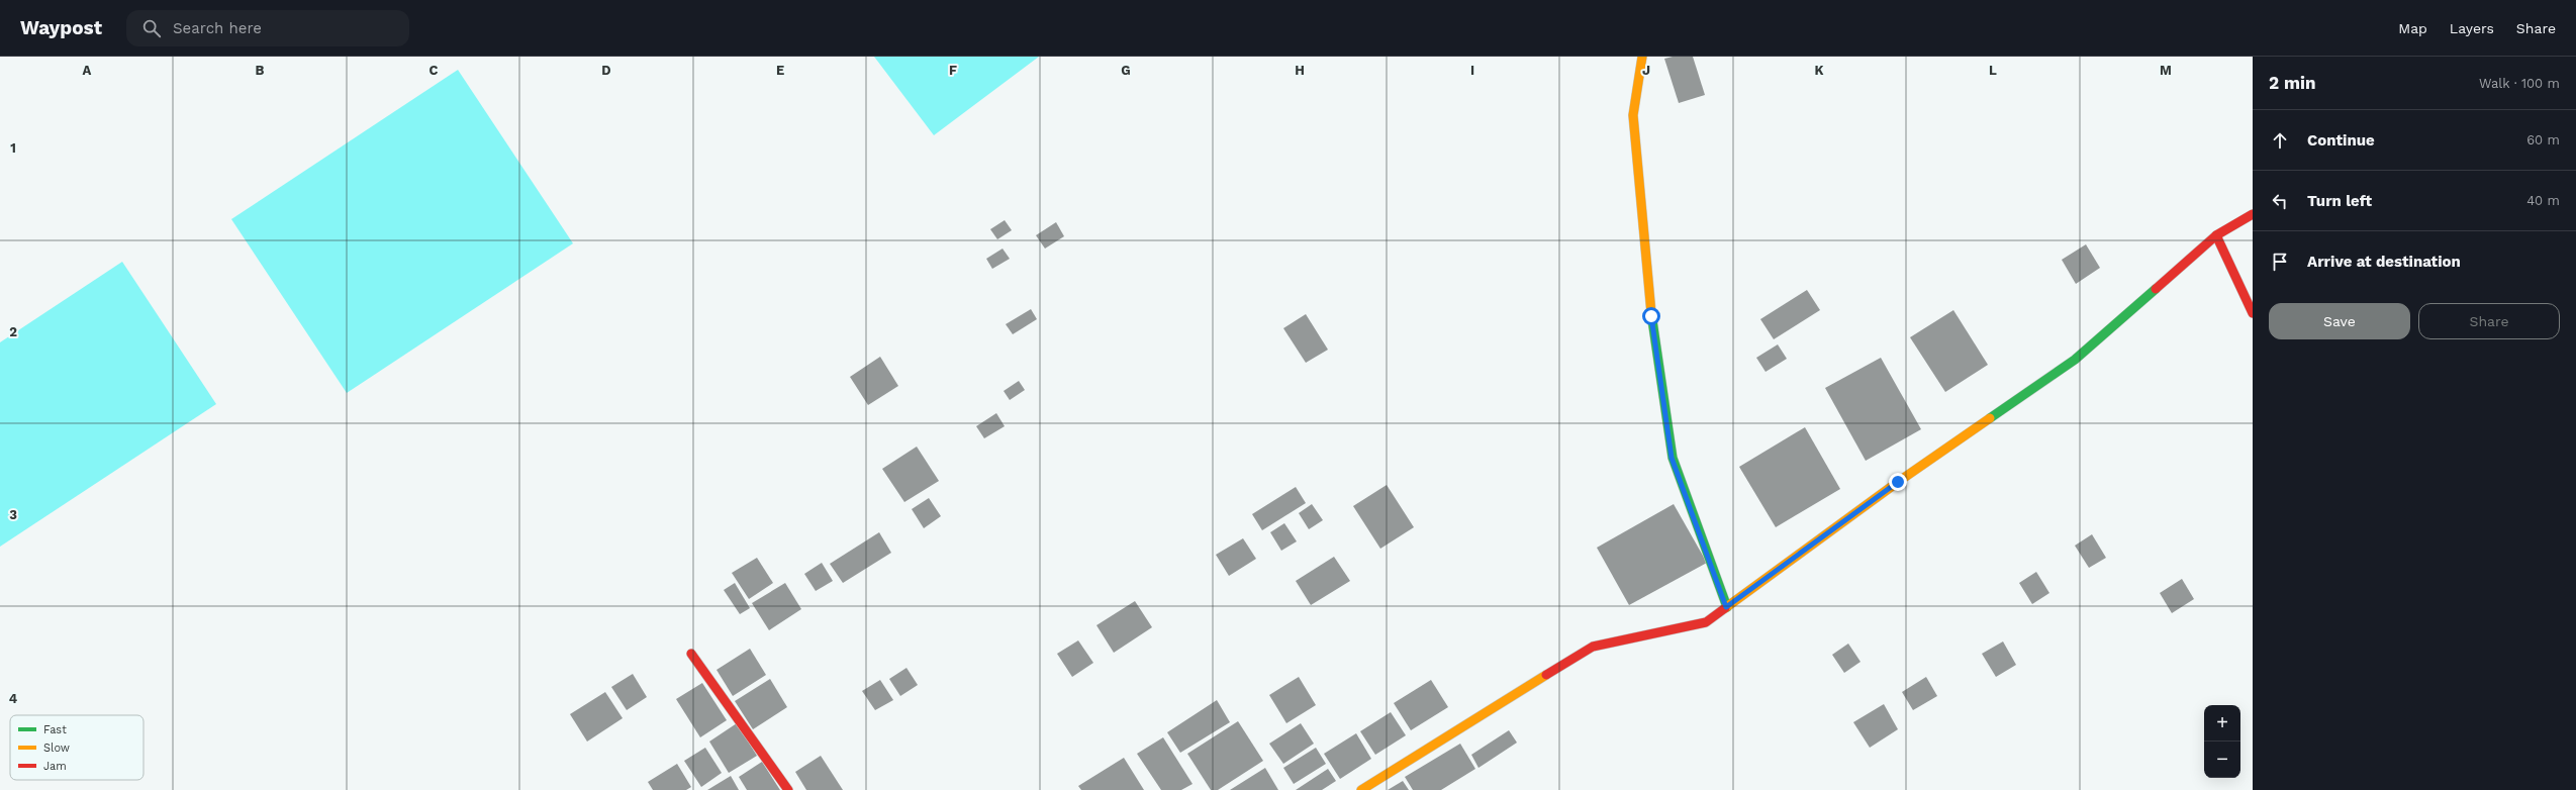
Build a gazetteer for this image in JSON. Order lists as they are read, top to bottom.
{
  "legend": ["Fast", "Slow", "Jam"],
  "page": {
    "header": "Waypost",
    "search": "Search here",
    "nav": ["Map", "Layers", "Share"],
    "heading": ["2 min", "Walk · 100 m"],
    "list": [
      ["Continue", "60 m"],
      ["Turn left", "40 m"],
      "Arrive at destination"
    ],
    "buttons": ["Save", "Share"],
    "map_buttons": ["+", "−"]
  },
  "grid": {
    "columns": [
      "A",
      "B",
      "C",
      "D",
      "E",
      "F",
      "G",
      "H",
      "I",
      "J",
      "K",
      "L",
      "M"
    ],
    "rows": [
      "1",
      "2",
      "3",
      "4"
    ]
  }
}
